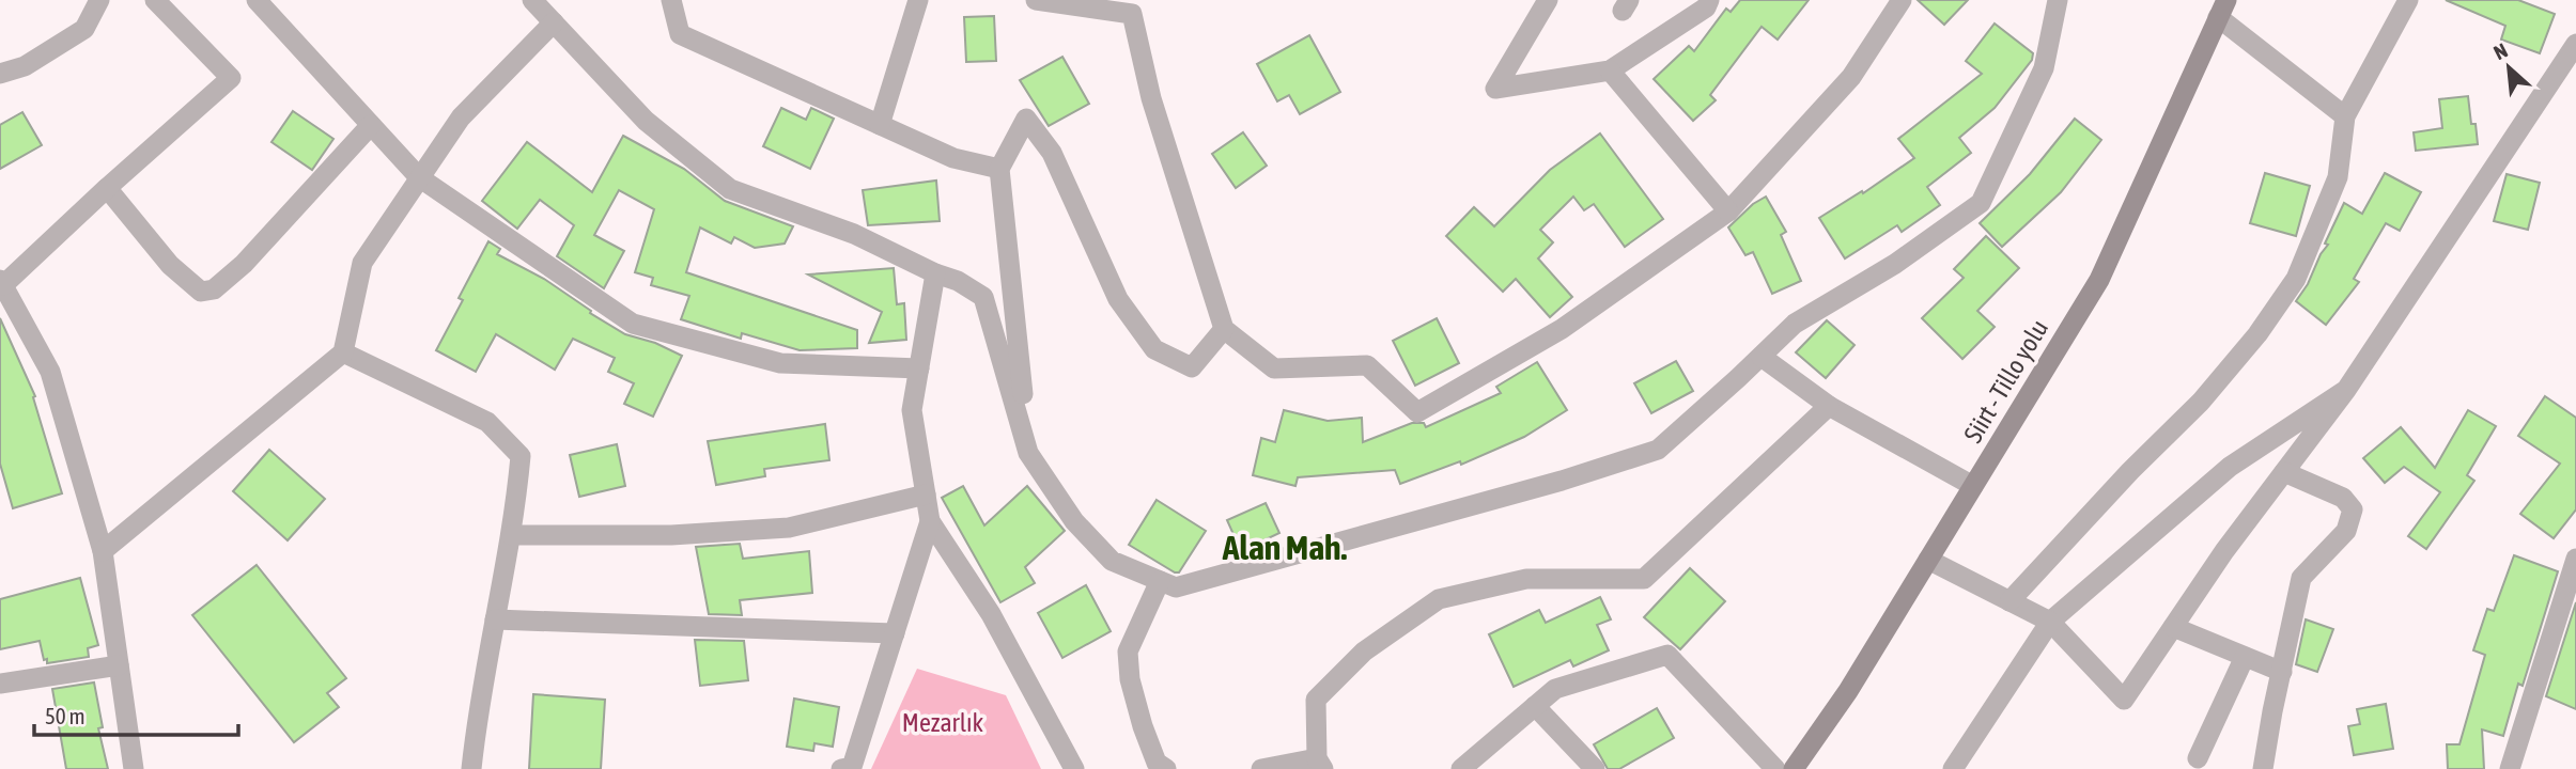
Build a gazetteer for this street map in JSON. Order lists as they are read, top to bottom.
{
  "streets": {
    "main road": ["Siirt - Tillo yolu"]
  },
  "districts": ["Alan Mah."],
  "parks": ["Mezarlık"],
  "scale_bar": "50 m",
  "north": "top left"
}
